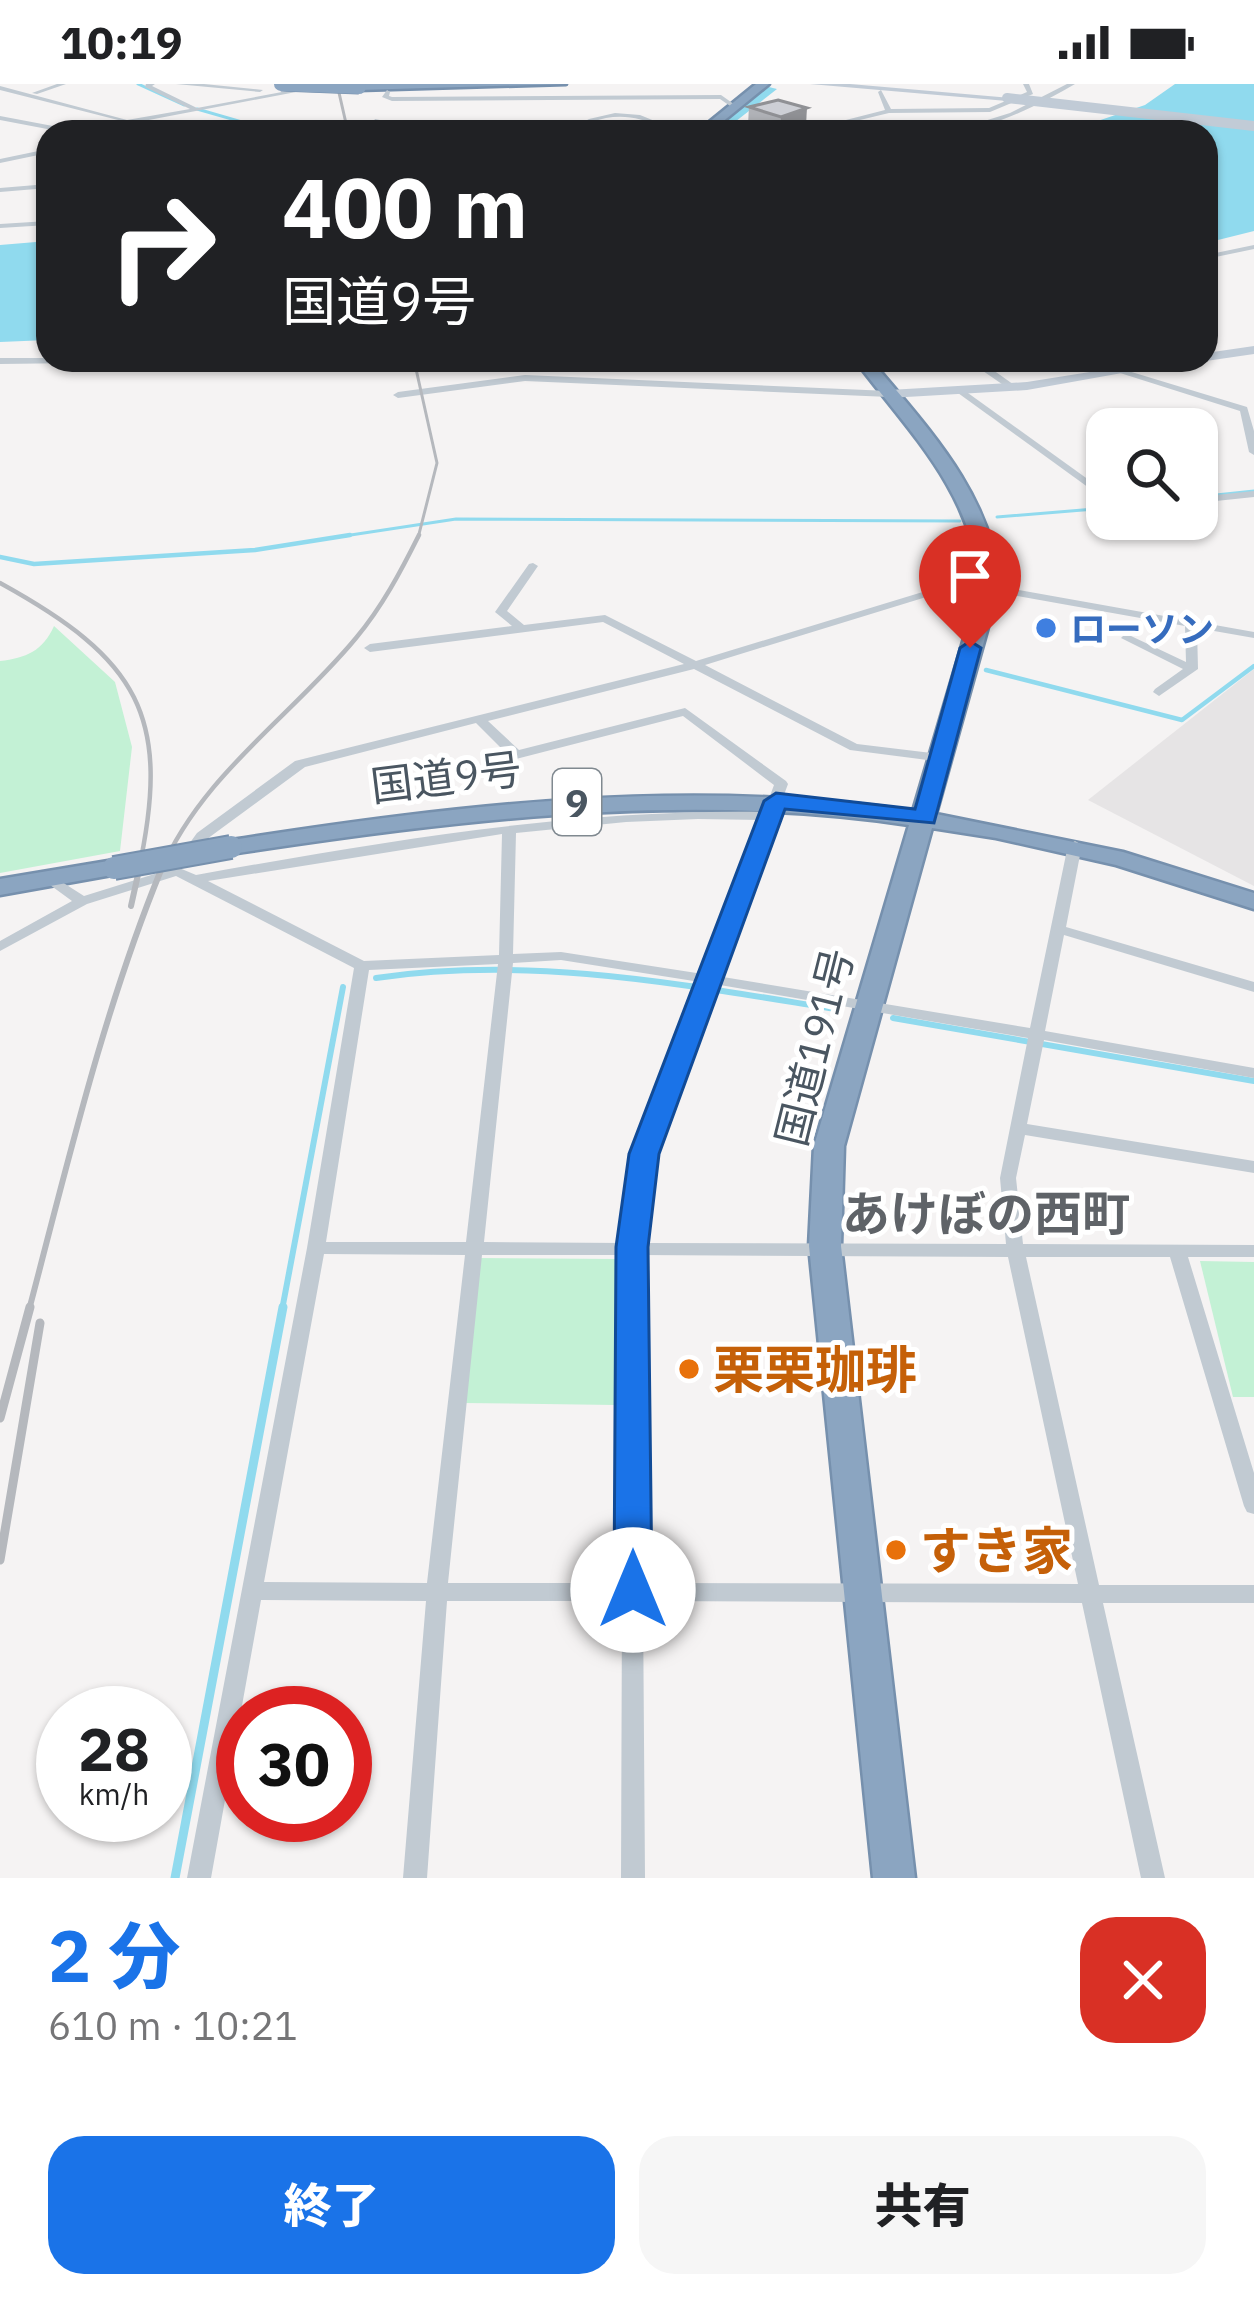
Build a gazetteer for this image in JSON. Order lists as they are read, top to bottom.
{
  "streets": {
    "highway": ["国道9号", "9", "国道191号"]
  },
  "crossings": [
    ["国道9号", "国道191号"]
  ],
  "districts": ["あけぼの西町"],
  "places": ["ローソン", "栗栗珈琲", "すき家"],
  "page": {
    "status": "10:19",
    "turn": ["400 m", "国道9号"],
    "speed": "28 km/h",
    "limit": "30",
    "heading": ["2 分", "610 m · 10:21"],
    "buttons": ["終了", "共有"]
  }
}
